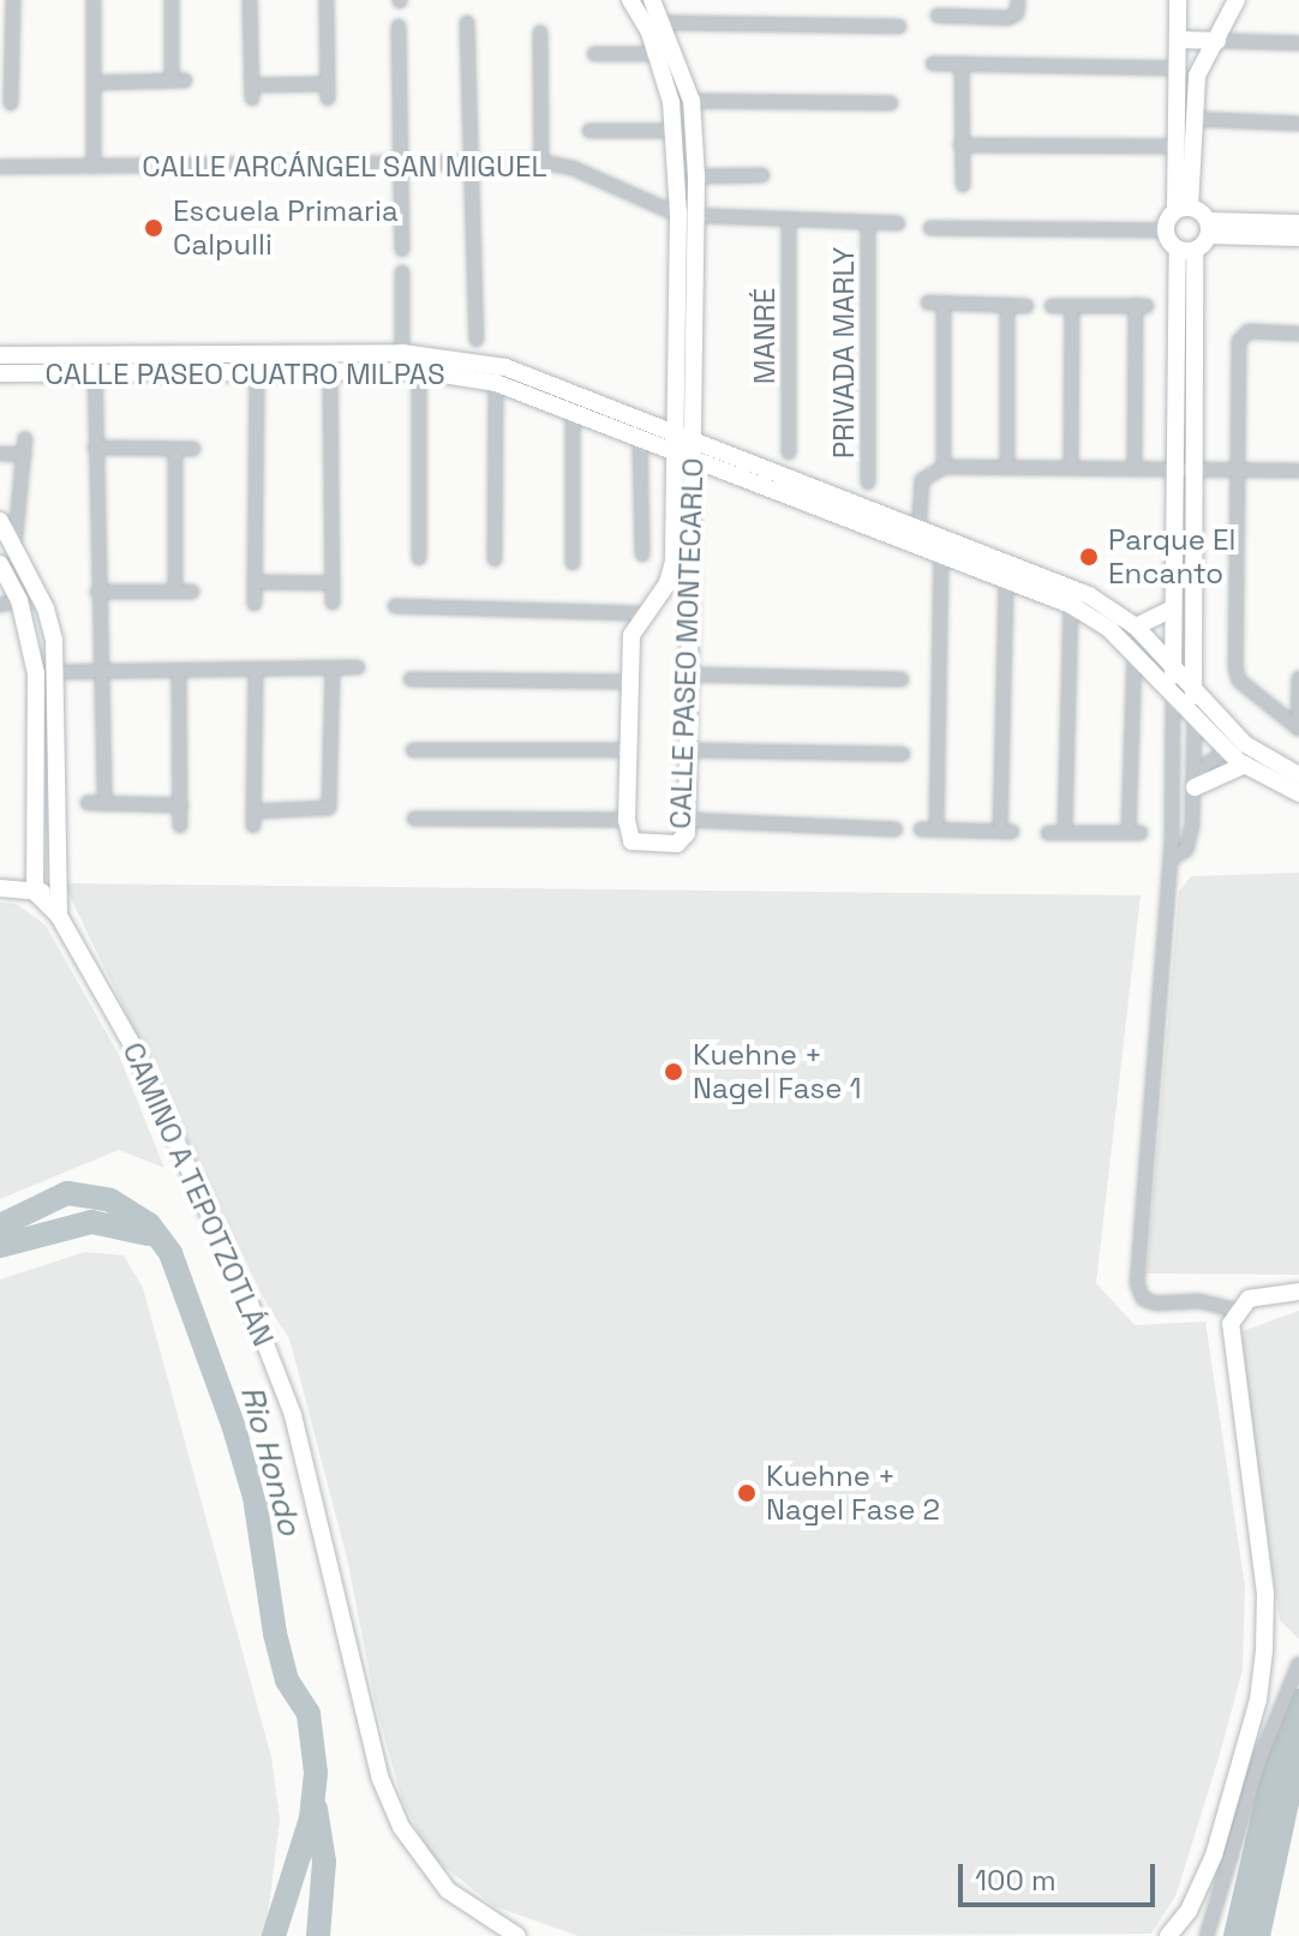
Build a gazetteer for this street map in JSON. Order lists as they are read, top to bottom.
{
  "streets": {
    "street": [
      "CALLE ARCÁNGEL SAN MIGUEL",
      "MANRÉ",
      "PRIVADA MARLY",
      "CALLE PASEO CUATRO MILPAS",
      "CALLE PASEO MONTECARLO",
      "CAMINO A TEPOTZOTLÁN"
    ]
  },
  "crossings": [
    ["CALLE ARCÁNGEL SAN MIGUEL", "CALLE PASEO MONTECARLO"],
    ["CALLE PASEO CUATRO MILPAS", "CALLE PASEO MONTECARLO"]
  ],
  "water": ["Rio Hondo"],
  "places": [
    "Escuela Primaria Calpulli",
    "Parque El Encanto",
    "Kuehne + Nagel Fase 1",
    "Kuehne + Nagel Fase 2"
  ],
  "scale_bar": "100 m"
}
